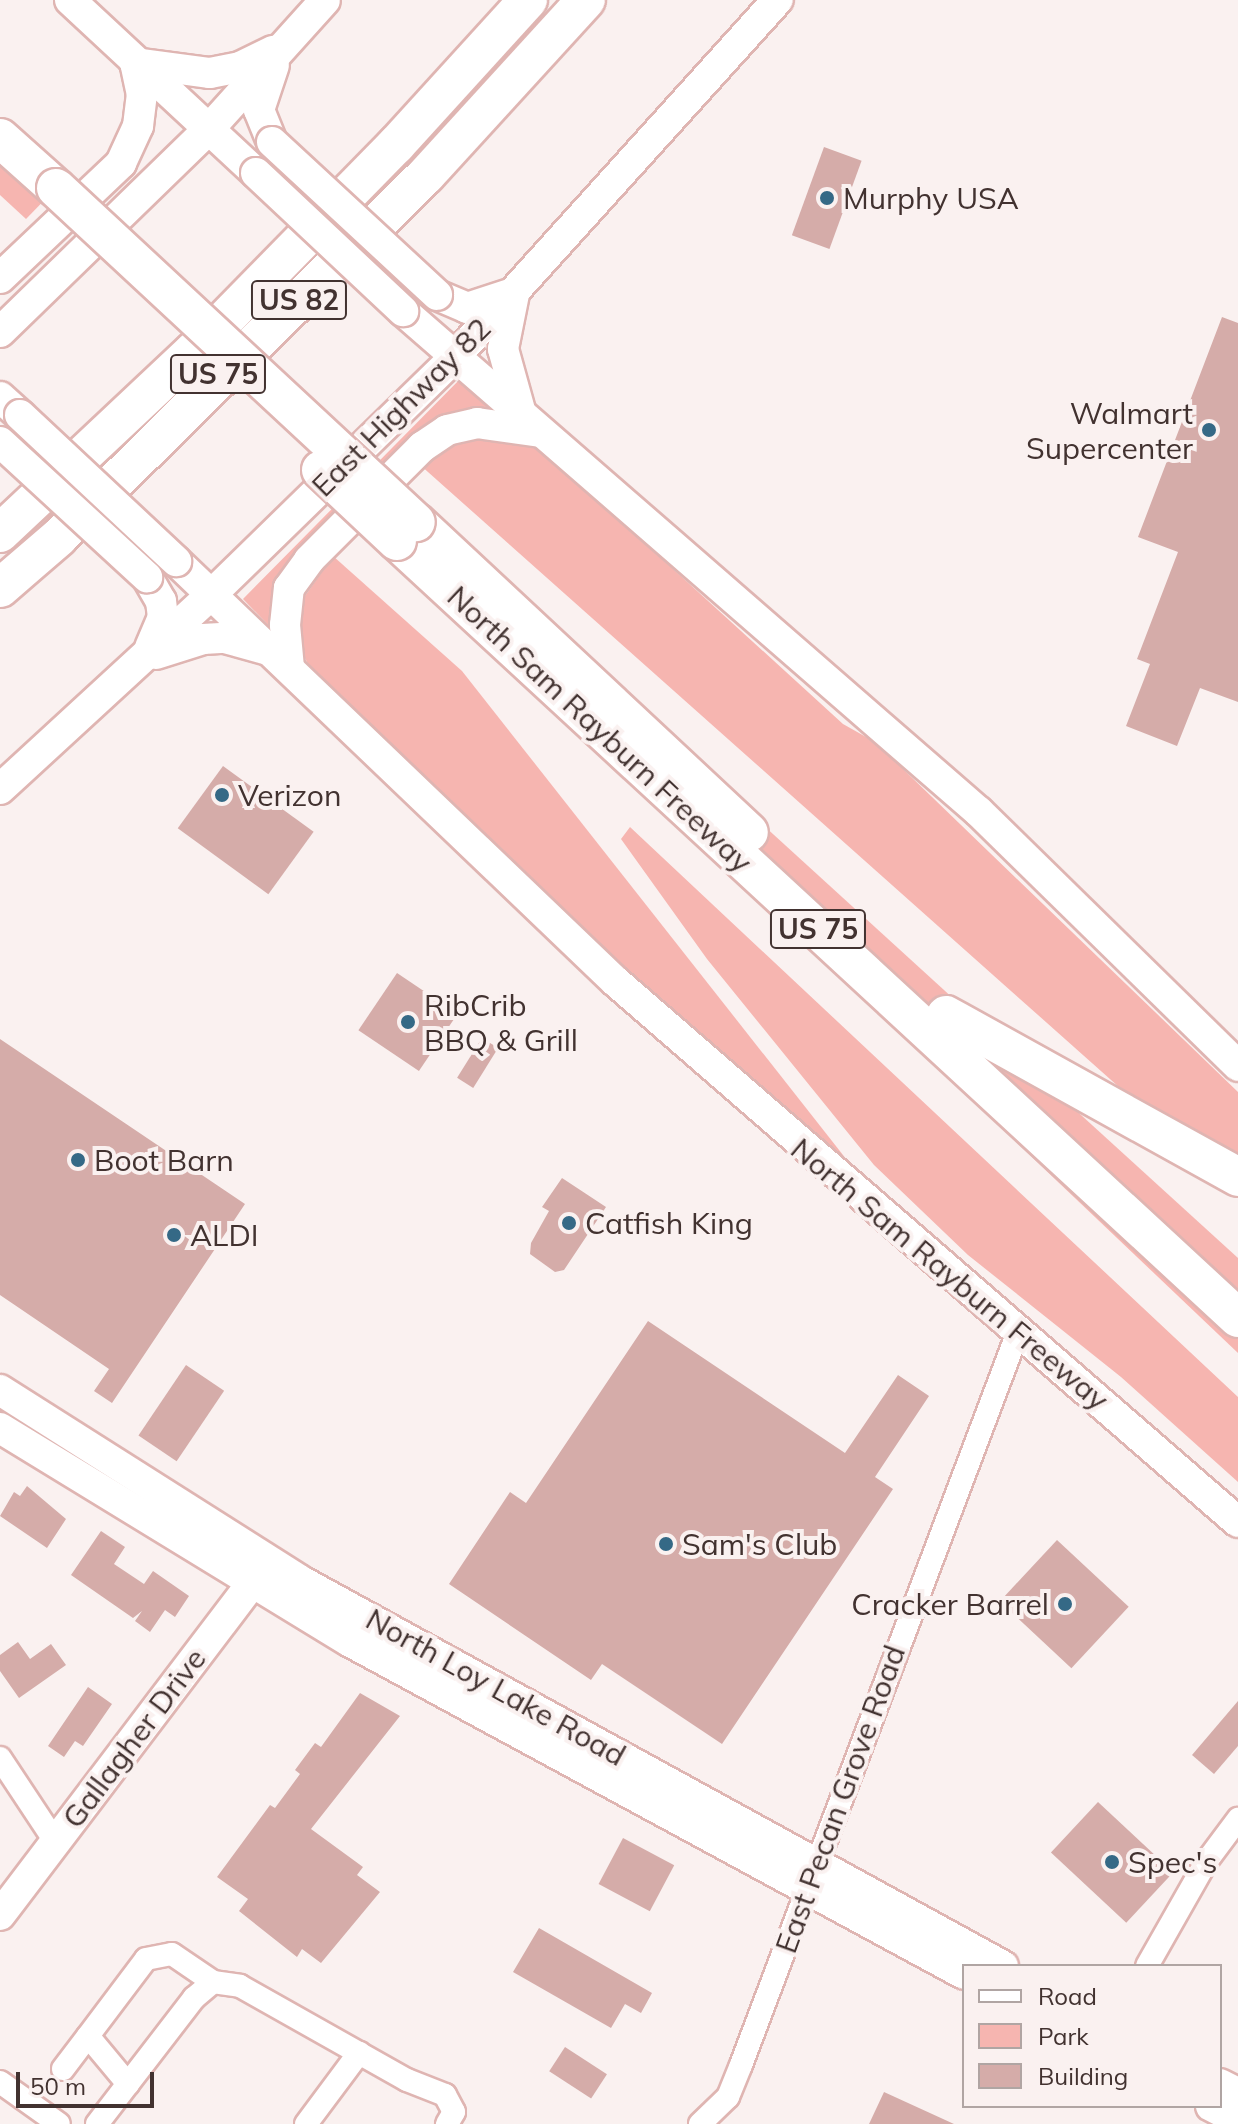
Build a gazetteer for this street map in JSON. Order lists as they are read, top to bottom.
{
  "streets": {
    "highway": ["US 82", "US 75", "North Sam Rayburn Freeway"],
    "main road": ["East Highway 82", "North Loy Lake Road", "Gallagher Drive"],
    "street": ["East Pecan Grove Road"]
  },
  "crossings": [
    ["East Highway 82", "North Sam Rayburn Freeway"],
    ["North Sam Rayburn Freeway", "East Pecan Grove Road"],
    ["North Loy Lake Road", "Gallagher Drive"],
    ["North Loy Lake Road", "East Pecan Grove Road"]
  ],
  "places": [
    "Murphy USA",
    "Walmart Supercenter",
    "Verizon",
    "RibCrib BBQ & Grill",
    "Boot Barn",
    "Catfish King",
    "ALDI",
    "Sam's Club",
    "Cracker Barrel",
    "Spec's"
  ],
  "legend": ["Road", "Park", "Building"],
  "scale_bar": "50 m"
}
